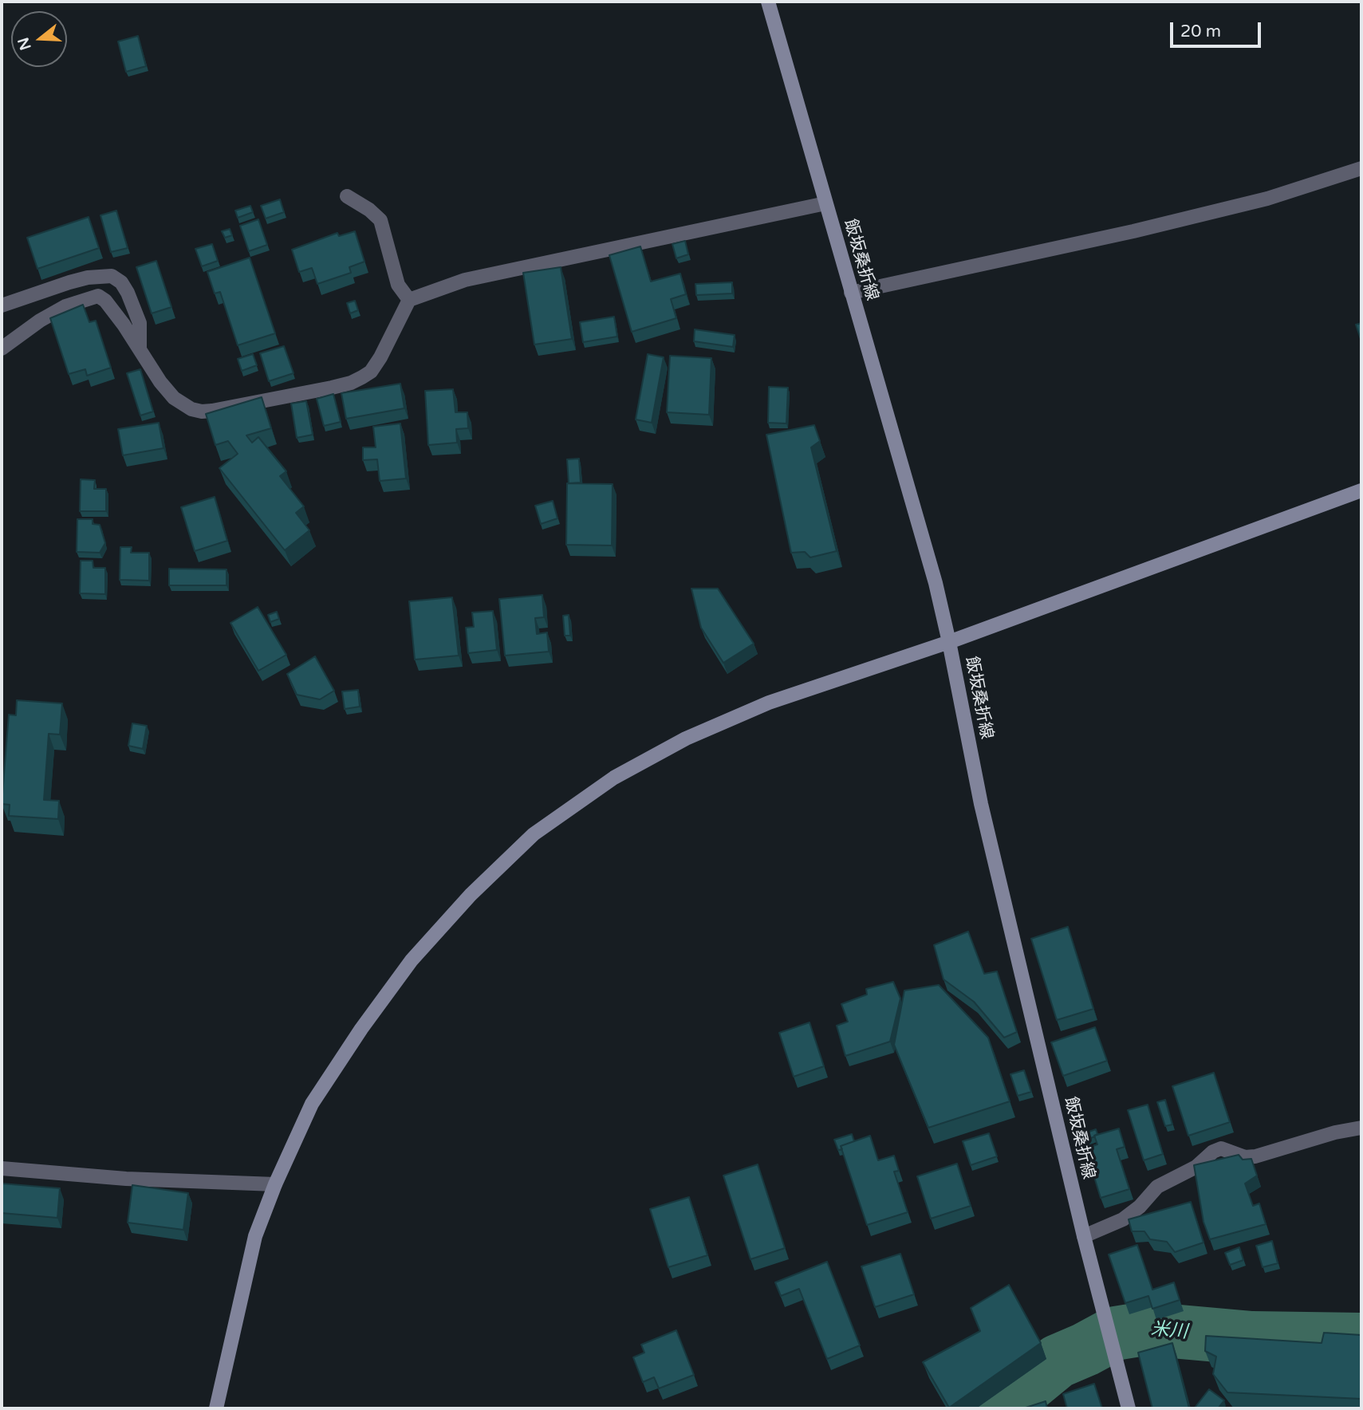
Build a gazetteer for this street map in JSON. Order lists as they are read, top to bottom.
{
  "streets": {
    "street": ["飯坂桑折線"]
  },
  "water": ["米川"],
  "scale_bar": "20 m",
  "north": "left"
}
